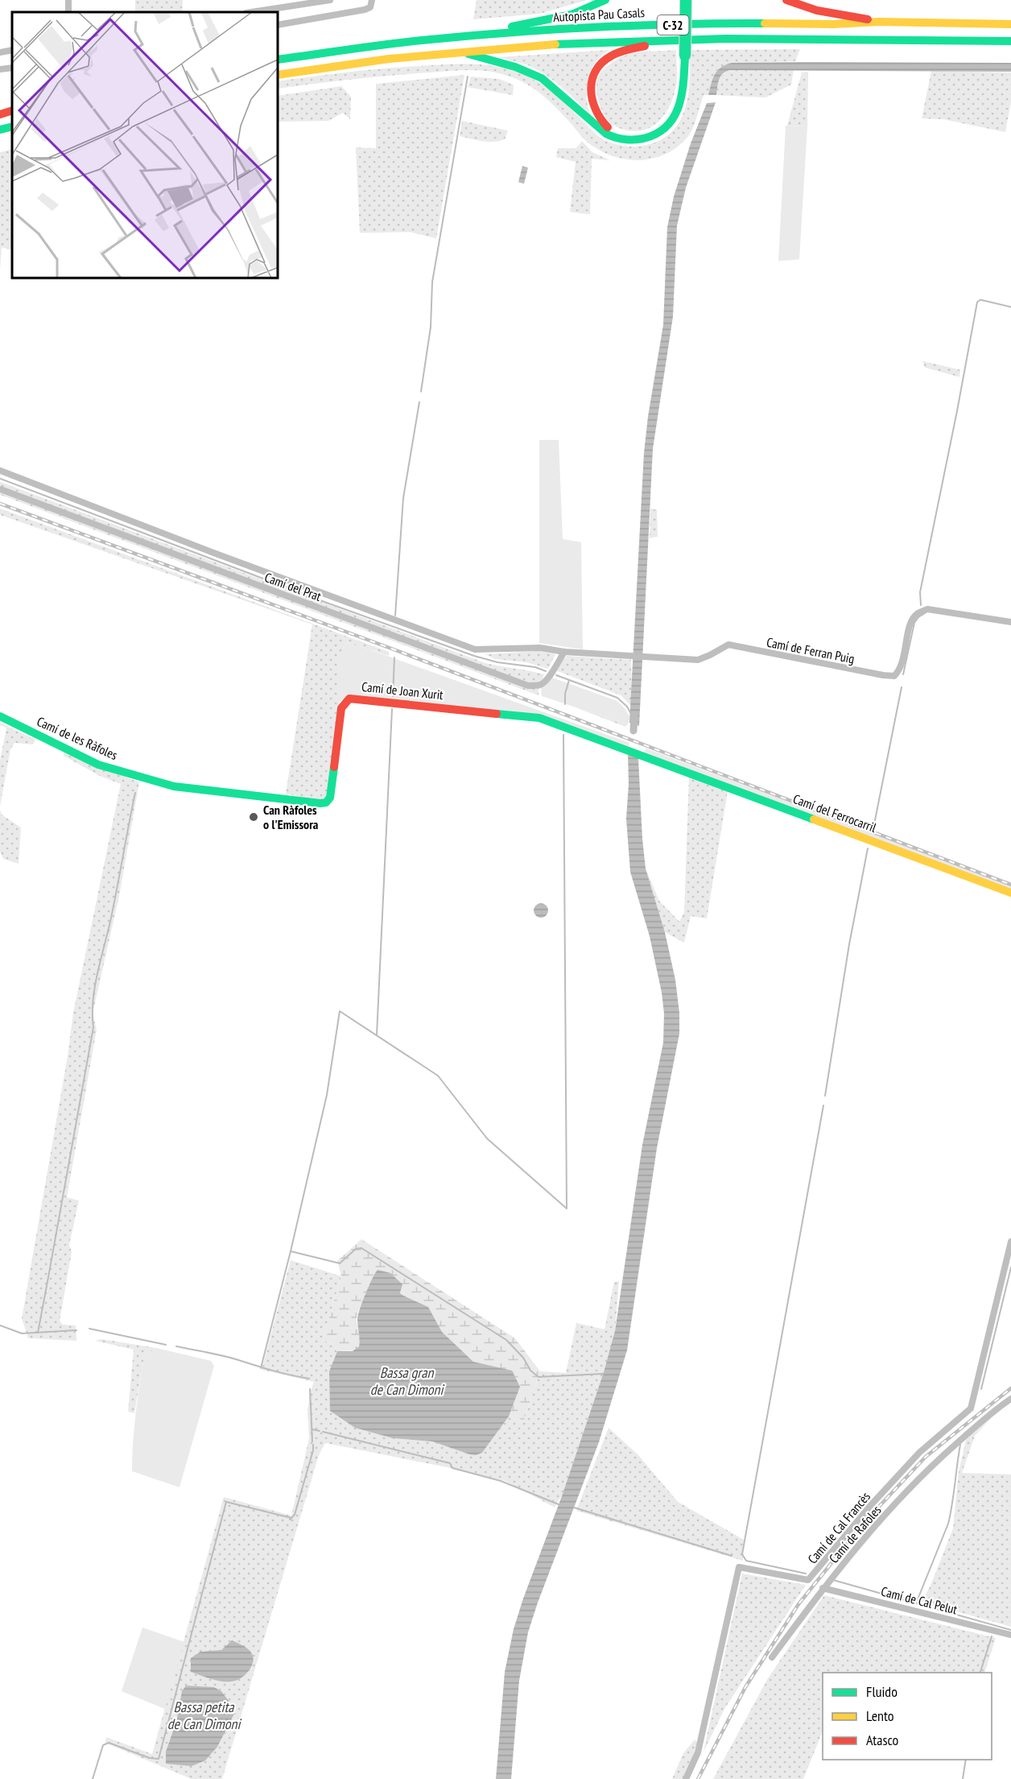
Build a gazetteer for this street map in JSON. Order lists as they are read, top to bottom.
{
  "streets": {
    "main road": [
      "Autopista Pau Casals",
      "C-32",
      "Camí de Joan Xurit",
      "Camí de les Ràfoles",
      "Camí del Ferrocarril"
    ],
    "street": [
      "Camí del Prat",
      "Camí de Ferran Puig",
      "Camí de Cal Francès",
      "Camí de Rafoles",
      "Camí de Cal Pelut"
    ]
  },
  "crossings": [
    ["Camí del Prat", "Camí de Ferran Puig"],
    ["Camí de Joan Xurit", "Camí de les Ràfoles"],
    ["Camí de Joan Xurit", "Camí del Ferrocarril"],
    ["Camí de Rafoles", "Camí de Cal Pelut"]
  ],
  "water": ["Bassa gran de Can Dimoni", "Bassa petita de Can Dimoni"],
  "places": ["Can Ràfoles o l'Emissora"],
  "legend": ["Fluido", "Lento", "Atasco"]
}
